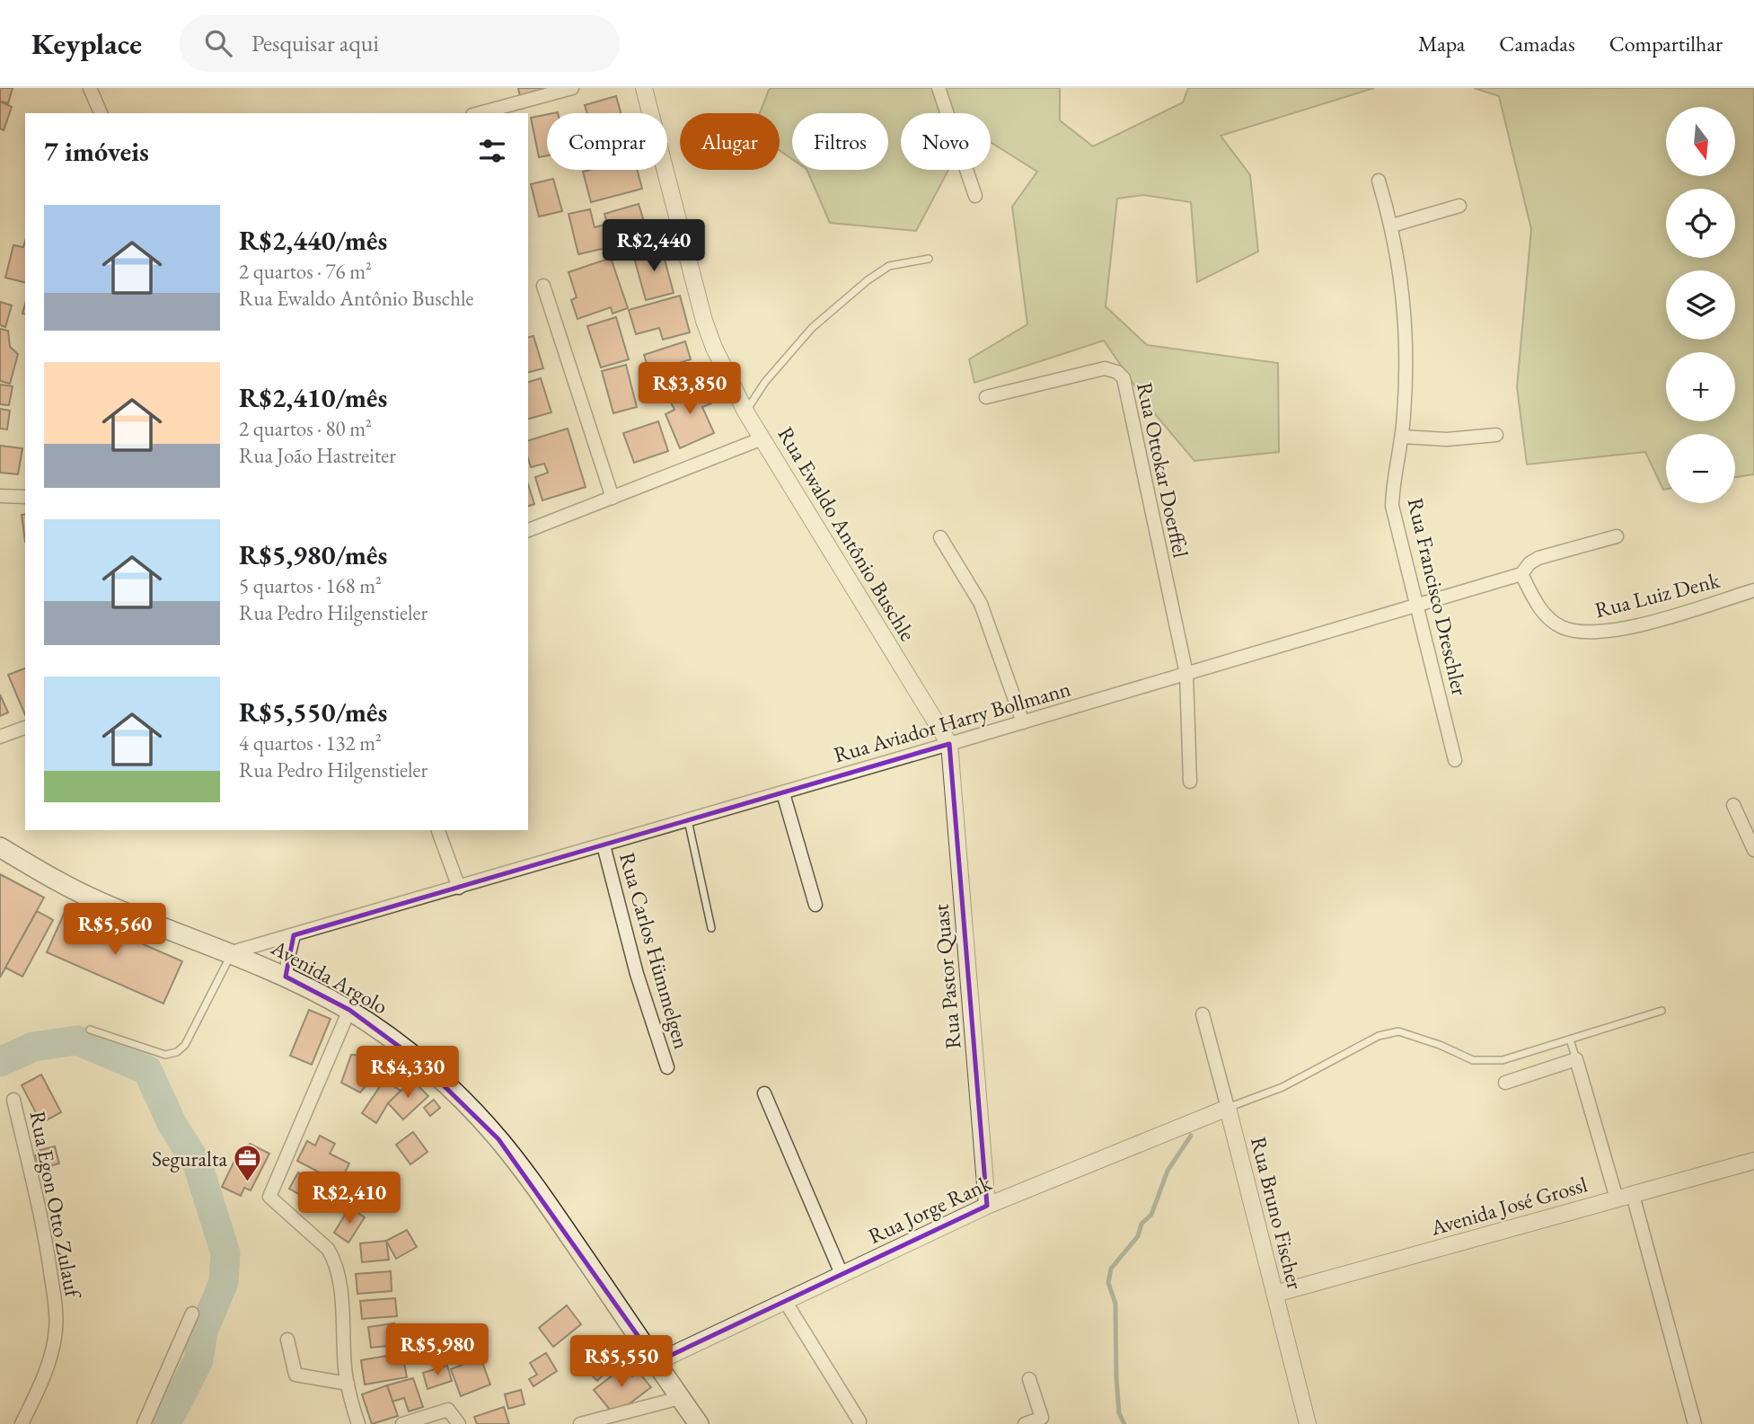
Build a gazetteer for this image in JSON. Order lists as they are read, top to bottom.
{
  "streets": {
    "main road": ["Avenida Argolo"],
    "street": [
      "Rua Ottokar Doerffel",
      "Rua Ewaldo Antônio Buschle",
      "Rua Luiz Denk",
      "Rua Francisco Dreschler",
      "Rua Aviador Harry Bollmann",
      "Rua Carlos Hümmelgen",
      "Rua Pastor Quast",
      "Rua Egon Otto Zulauf",
      "Avenida José Grossl",
      "Rua Jorge Rank",
      "Rua Bruno Fischer"
    ]
  },
  "crossings": [
    ["Rua Ottokar Doerffel", "Rua Aviador Harry Bollmann"],
    ["Rua Ewaldo Antônio Buschle", "Rua Aviador Harry Bollmann"],
    ["Rua Ewaldo Antônio Buschle", "Rua Pastor Quast"],
    ["Rua Luiz Denk", "Rua Aviador Harry Bollmann"],
    ["Rua Francisco Dreschler", "Rua Aviador Harry Bollmann"],
    ["Rua Aviador Harry Bollmann", "Rua Carlos Hümmelgen"],
    ["Rua Aviador Harry Bollmann", "Avenida Argolo"],
    ["Rua Aviador Harry Bollmann", "Rua Pastor Quast"],
    ["Avenida Argolo", "Rua Jorge Rank"],
    ["Rua Pastor Quast", "Rua Jorge Rank"],
    ["Avenida José Grossl", "Rua Bruno Fischer"],
    ["Rua Jorge Rank", "Rua Bruno Fischer"]
  ],
  "places": {
    "office": ["Seguralta"]
  },
  "north": "bottom",
  "page": {
    "header": "Keyplace",
    "search": "Pesquisar aqui",
    "nav": ["Mapa", "Camadas", "Compartilhar"],
    "map_buttons": ["+", "−"],
    "chip": [
      "Comprar",
      "Alugar",
      "Filtros",
      "Novo"
    ],
    "heading": "7 imóveis",
    "list": [
      {
        "name": "R$2,440/mês",
        "note": "2 quartos · 76 m² · Rua Ewaldo Antônio Buschle"
      },
      {
        "name": "R$2,410/mês",
        "note": "2 quartos · 80 m² · Rua João Hastreiter"
      },
      {
        "name": "R$5,980/mês",
        "note": "5 quartos · 168 m² · Rua Pedro Hilgenstieler"
      },
      {
        "name": "R$5,550/mês",
        "note": "4 quartos · 132 m² · Rua Pedro Hilgenstieler"
      }
    ],
    "price": [
      "R$2,440",
      "R$3,850",
      "R$5,560",
      "R$4,330",
      "R$2,410",
      "R$5,980",
      "R$5,550"
    ]
  }
}
